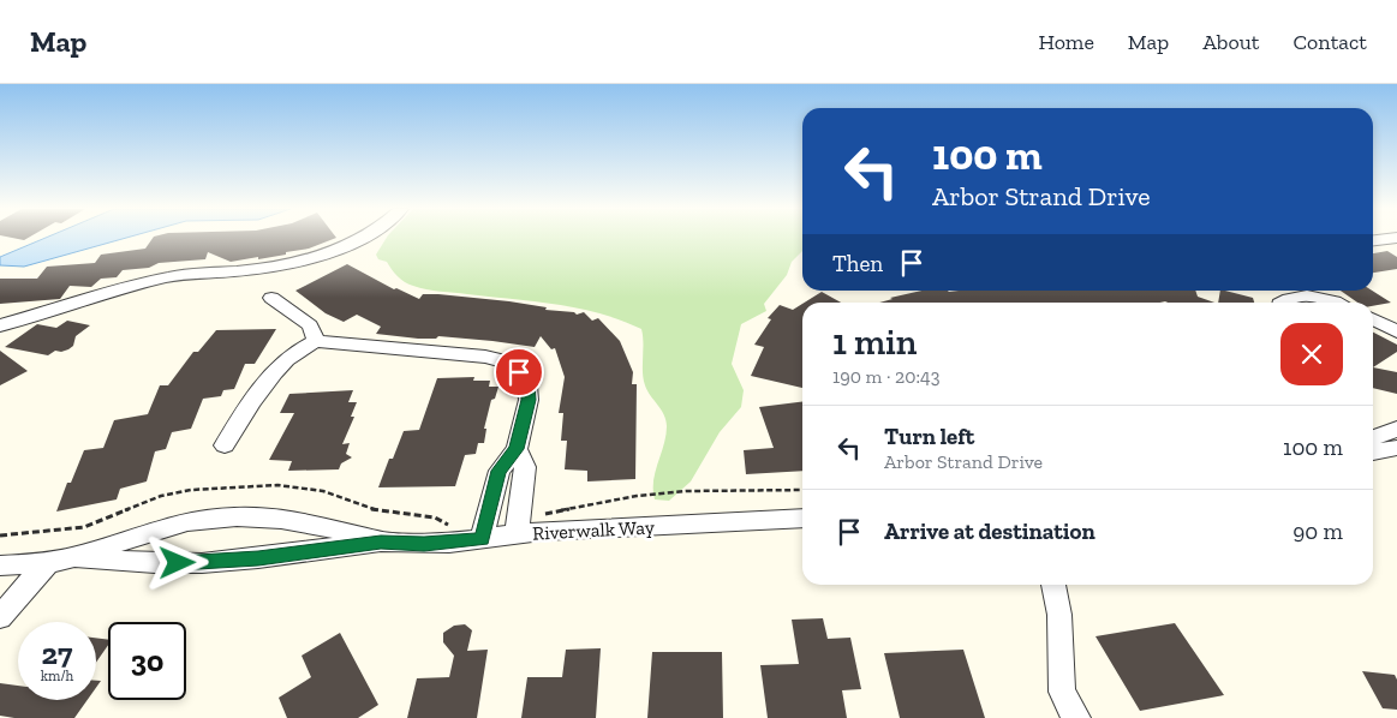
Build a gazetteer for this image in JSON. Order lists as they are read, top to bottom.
{
  "streets": {
    "street": ["Riverwalk Way"]
  },
  "page": {
    "header": "Map",
    "nav": [
      "Home",
      "Map",
      "About",
      "Contact"
    ],
    "turn": ["100 m", "Arbor Strand Drive"],
    "then": "Then",
    "heading": ["1 min", "190 m · 20:43"],
    "list": [
      {
        "name": "Turn left",
        "note": "Arbor Strand Drive",
        "value": "100 m"
      },
      {
        "name": "Arrive at destination",
        "value": "90 m"
      }
    ],
    "speed": "27 km/h",
    "limit": "30"
  }
}
